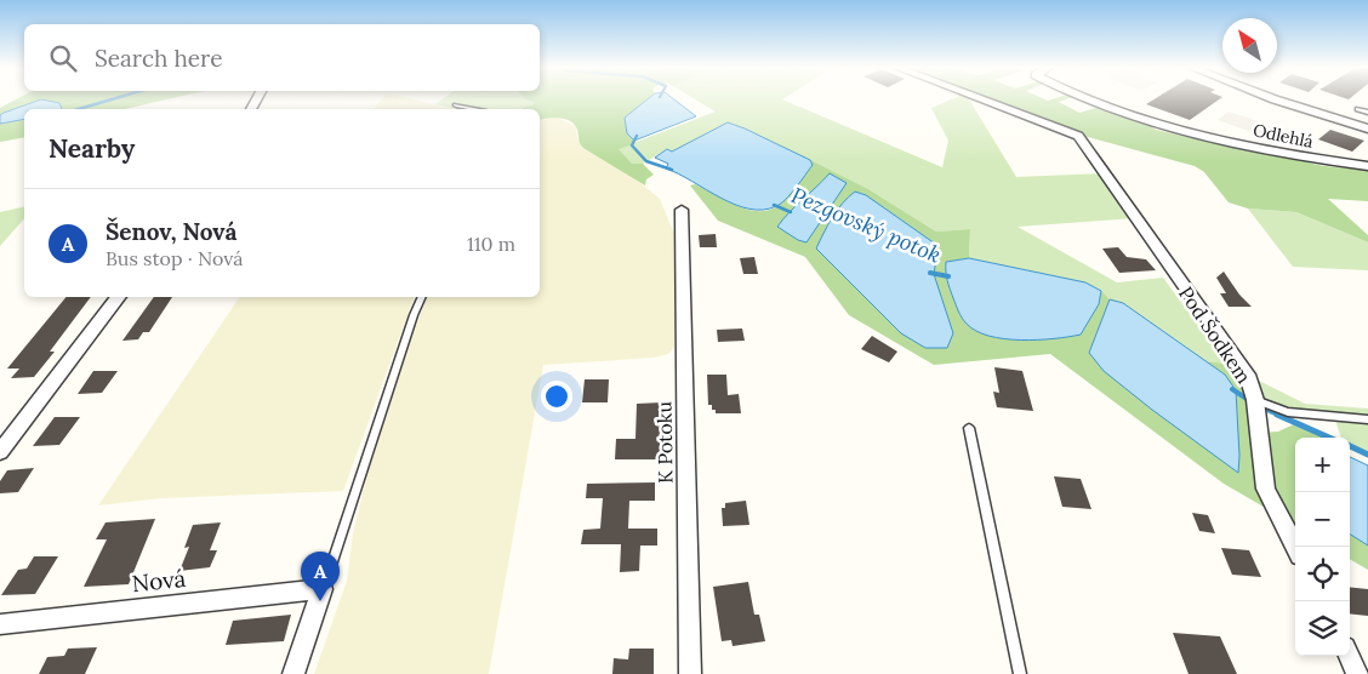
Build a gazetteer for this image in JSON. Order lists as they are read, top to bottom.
{
  "streets": {
    "street": [
      "Odlehlá",
      "Pod Šodkem",
      "K Potoku",
      "Nová"
    ]
  },
  "water": ["Pezgovský potok"],
  "north": "top left",
  "page": {
    "search": "Search here",
    "heading": "Nearby",
    "list": [
      {
        "mark": "A",
        "name": "Šenov, Nová",
        "note": "Bus stop · Nová",
        "value": "110 m"
      }
    ],
    "map_buttons": ["+", "−"],
    "pins": "A"
  }
}
